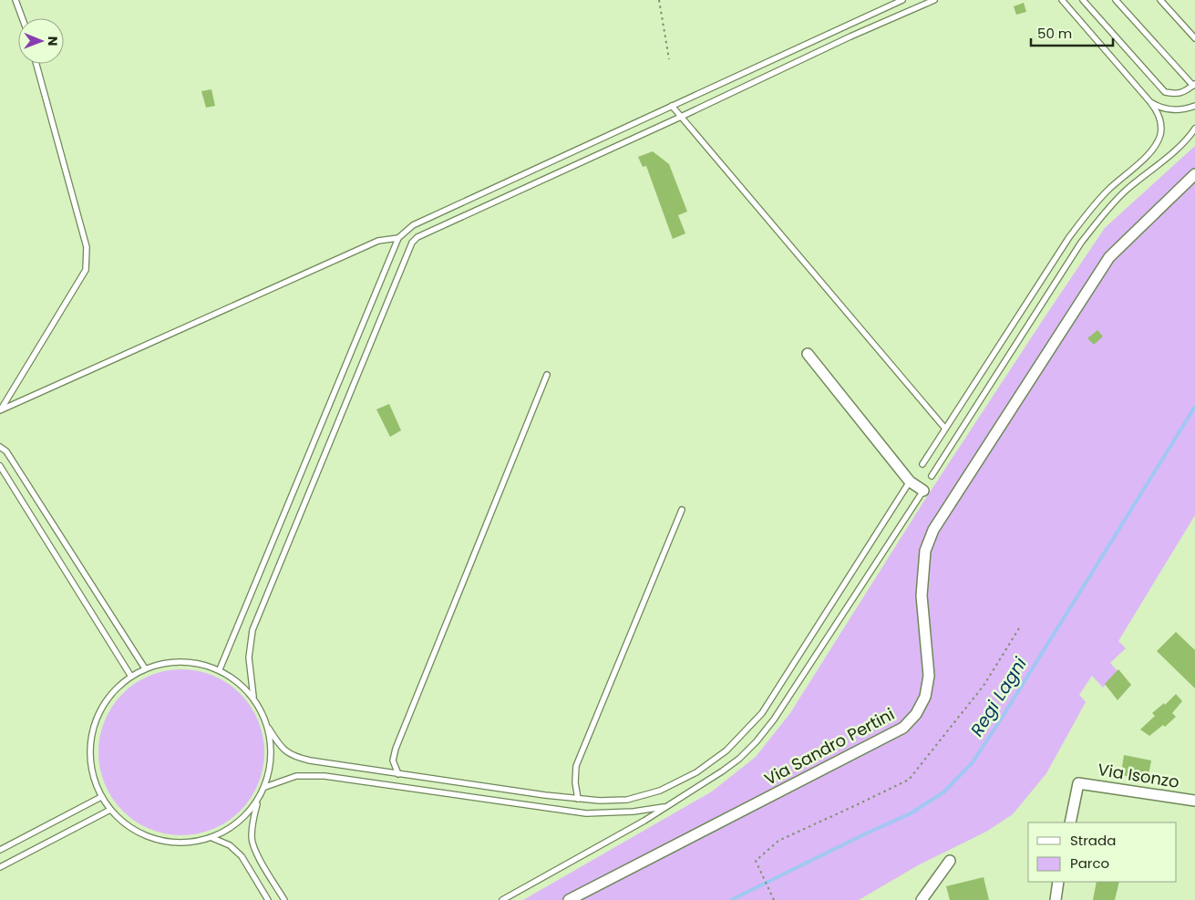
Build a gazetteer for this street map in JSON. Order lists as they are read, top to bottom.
{
  "streets": {
    "street": ["Via Sandro Pertini", "Via Isonzo"]
  },
  "water": ["Regi Lagni"],
  "legend": ["Strada", "Parco"],
  "scale_bar": "50 m",
  "north": "right"
}
